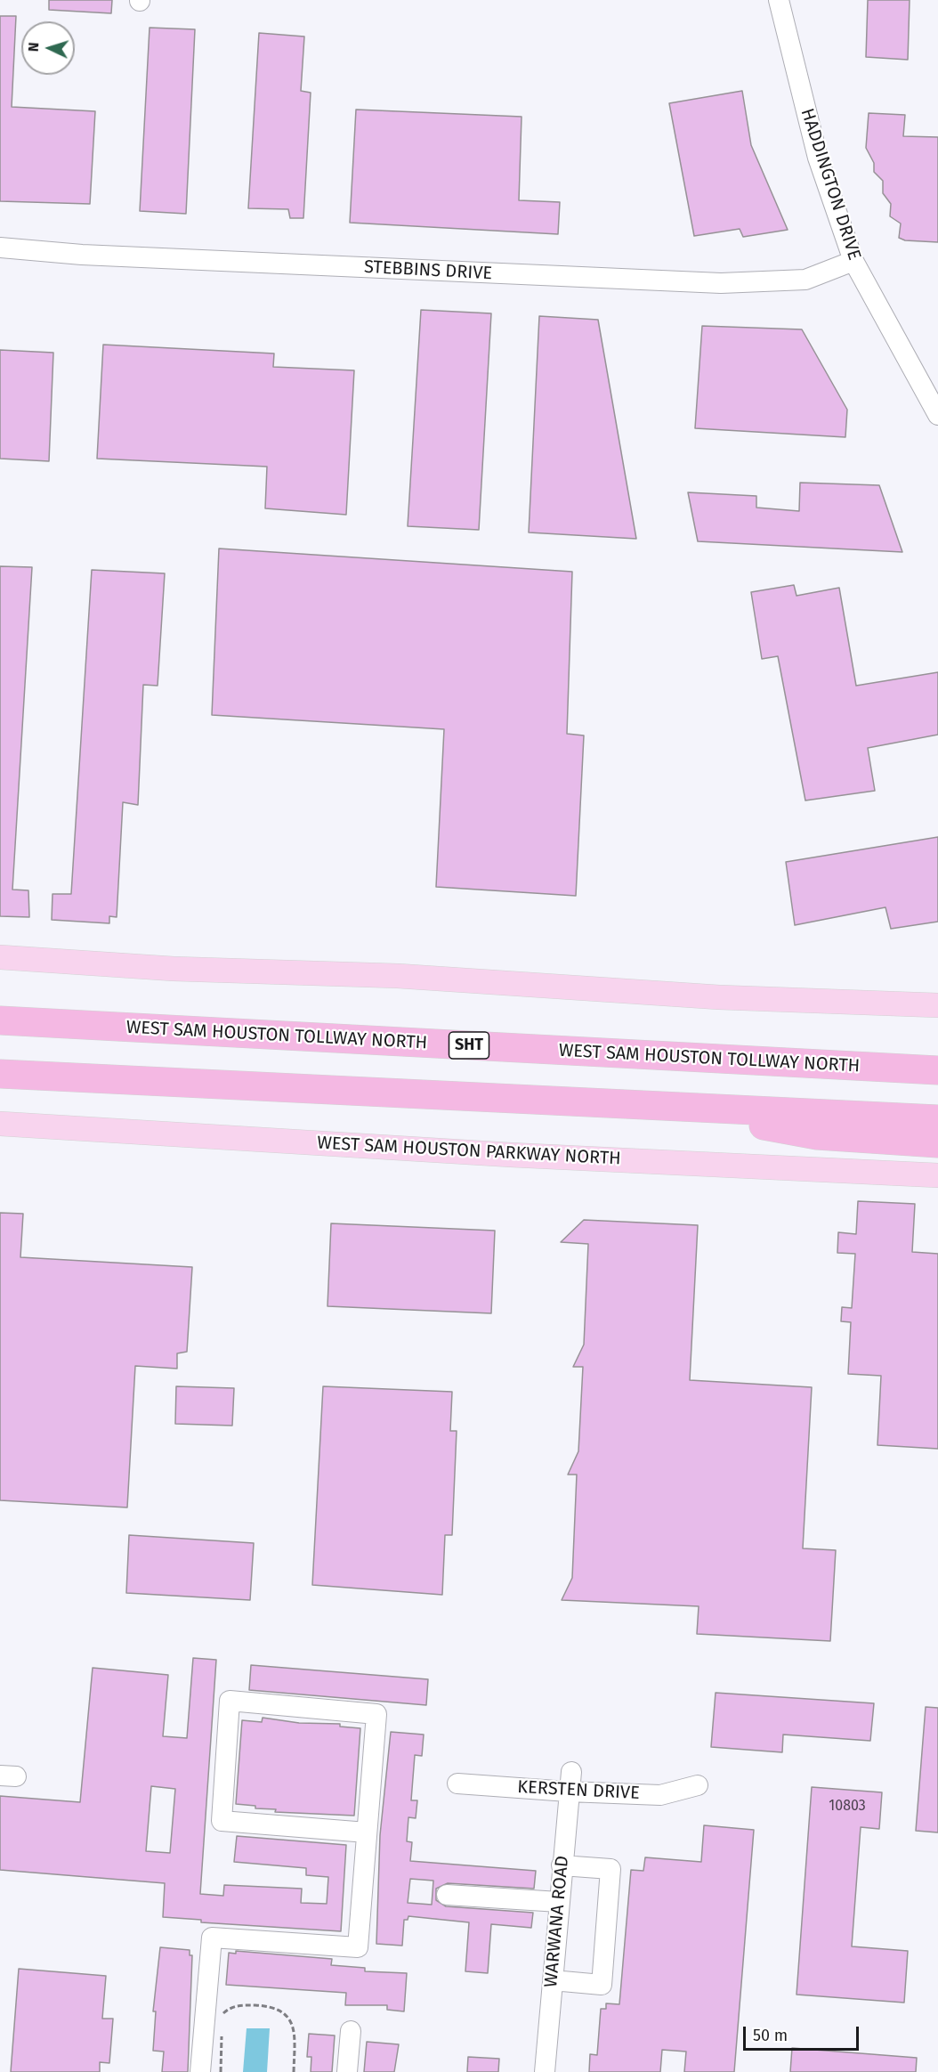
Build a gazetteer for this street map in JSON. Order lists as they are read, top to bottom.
{
  "streets": {
    "highway": ["WEST SAM HOUSTON TOLLWAY NORTH", "SHT"],
    "main road": ["WEST SAM HOUSTON PARKWAY NORTH"],
    "street": [
      "HADDINGTON DRIVE",
      "STEBBINS DRIVE",
      "KERSTEN DRIVE",
      "WARWANA ROAD"
    ]
  },
  "crossings": [
    ["HADDINGTON DRIVE", "STEBBINS DRIVE"],
    ["KERSTEN DRIVE", "WARWANA ROAD"]
  ],
  "house_numbers": ["10803"],
  "scale_bar": "50 m",
  "north": "left"
}
